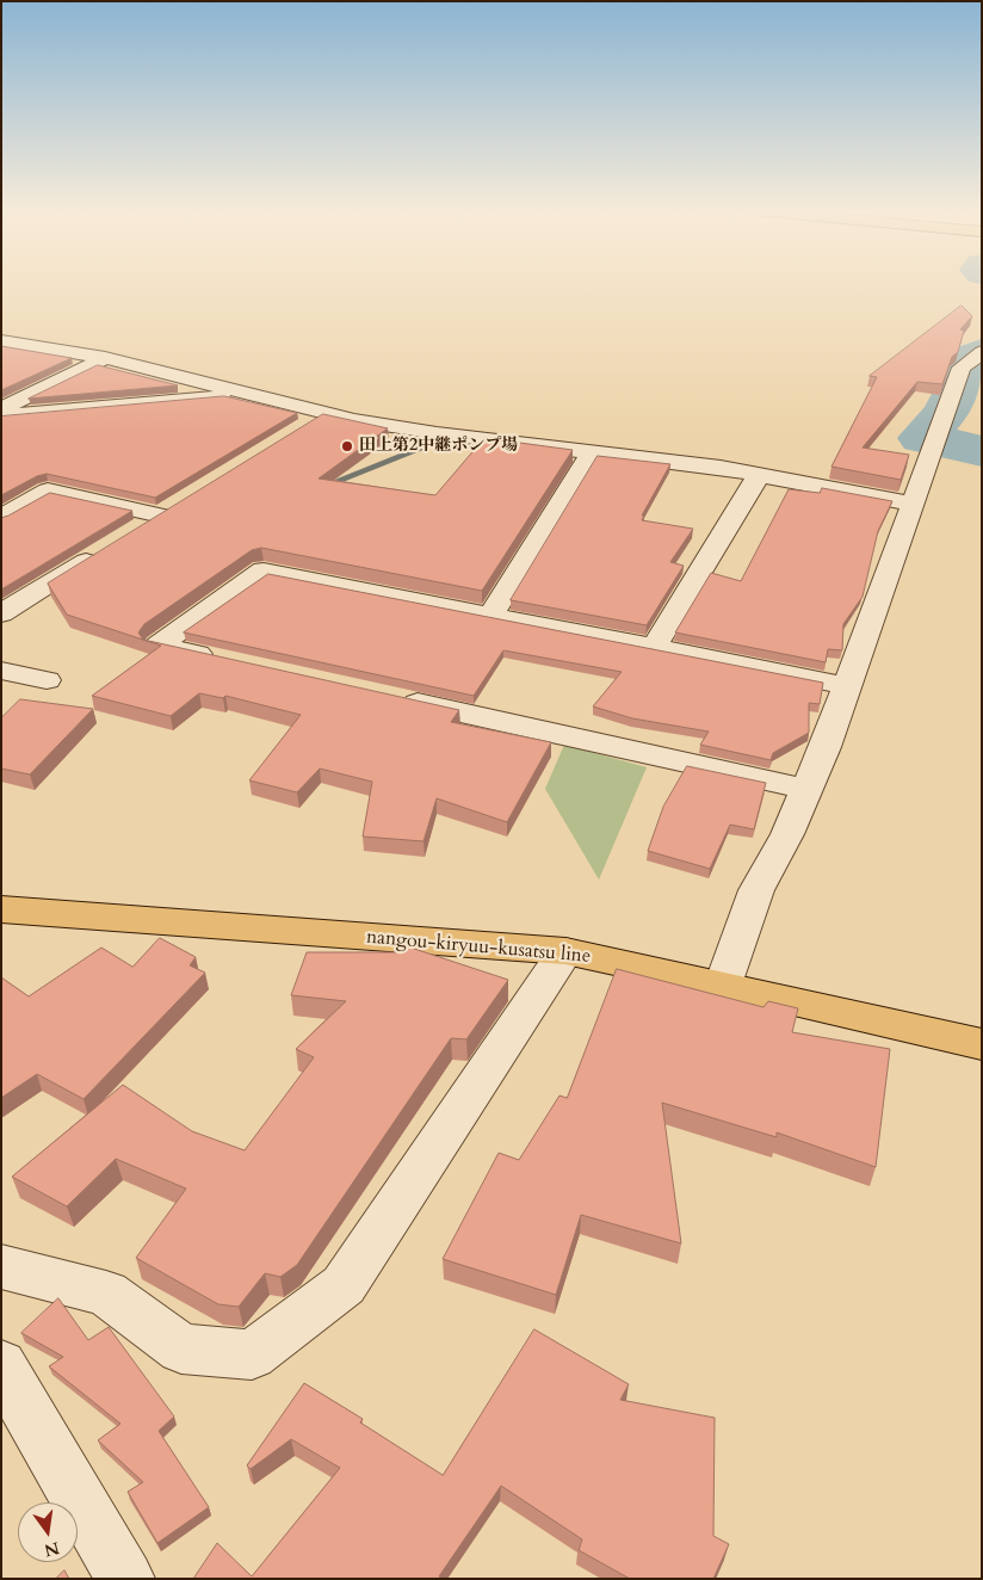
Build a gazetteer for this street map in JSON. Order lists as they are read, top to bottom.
{
  "streets": {
    "main road": ["nangou-kiryuu-kusatsu line"]
  },
  "places": ["田上第2中継ポンプ場"],
  "north": "bottom"
}
